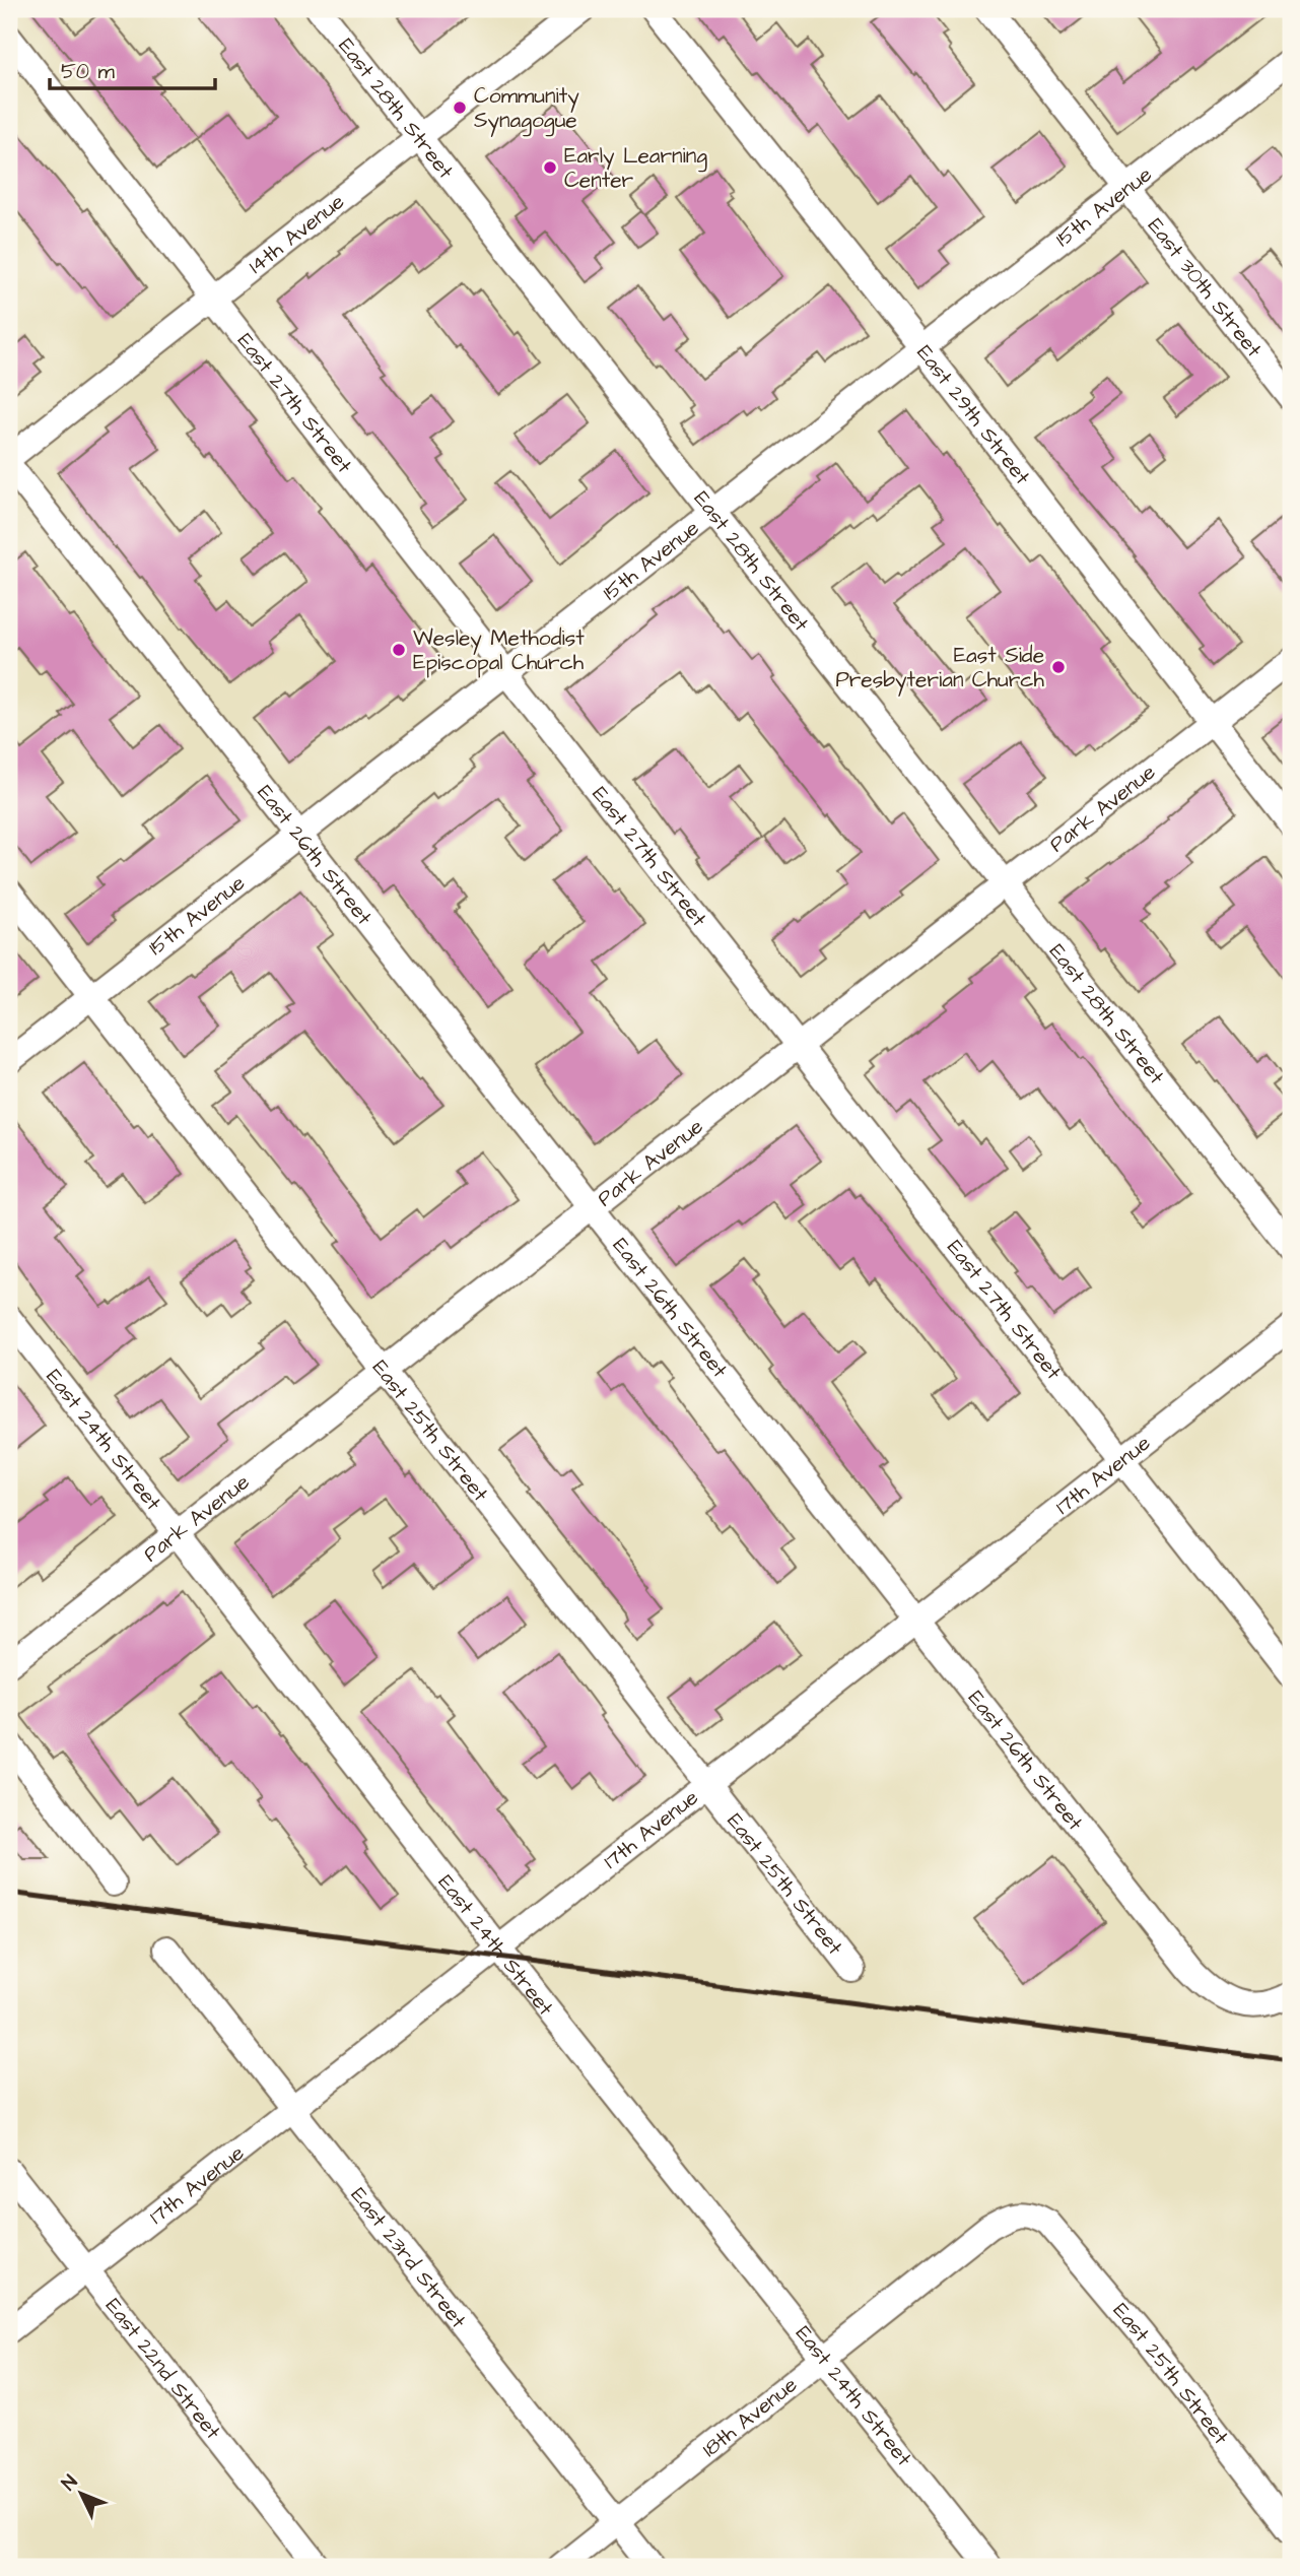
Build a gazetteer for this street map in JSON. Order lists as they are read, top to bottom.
{
  "streets": {
    "street": [
      "East 28th Street",
      "15th Avenue",
      "14th Avenue",
      "East 30th Street",
      "East 27th Street",
      "East 29th Street",
      "Park Avenue",
      "East 26th Street",
      "East 25th Street",
      "East 24th Street",
      "17th Avenue",
      "East 23rd Street",
      "East 22nd Street",
      "18th Avenue"
    ]
  },
  "crossings": [
    ["East 28th Street", "15th Avenue"],
    ["East 28th Street", "14th Avenue"],
    ["East 28th Street", "Park Avenue"],
    ["15th Avenue", "East 30th Street"],
    ["15th Avenue", "East 27th Street"],
    ["15th Avenue", "East 29th Street"],
    ["15th Avenue", "East 26th Street"],
    ["15th Avenue", "East 25th Street"],
    ["14th Avenue", "East 27th Street"],
    ["East 27th Street", "Park Avenue"],
    ["East 27th Street", "17th Avenue"],
    ["East 29th Street", "Park Avenue"],
    ["Park Avenue", "East 26th Street"],
    ["Park Avenue", "East 25th Street"],
    ["Park Avenue", "East 24th Street"],
    ["East 26th Street", "17th Avenue"],
    ["East 25th Street", "17th Avenue"],
    ["East 25th Street", "18th Avenue"],
    ["East 24th Street", "17th Avenue"],
    ["East 24th Street", "18th Avenue"],
    ["17th Avenue", "East 23rd Street"],
    ["17th Avenue", "East 22nd Street"],
    ["East 23rd Street", "18th Avenue"]
  ],
  "places": [
    "Community Synagogue",
    "Early Learning Center",
    "Wesley Methodist Episcopal Church",
    "East Side Presbyterian Church"
  ],
  "scale_bar": "50 m",
  "north": "top left"
}
